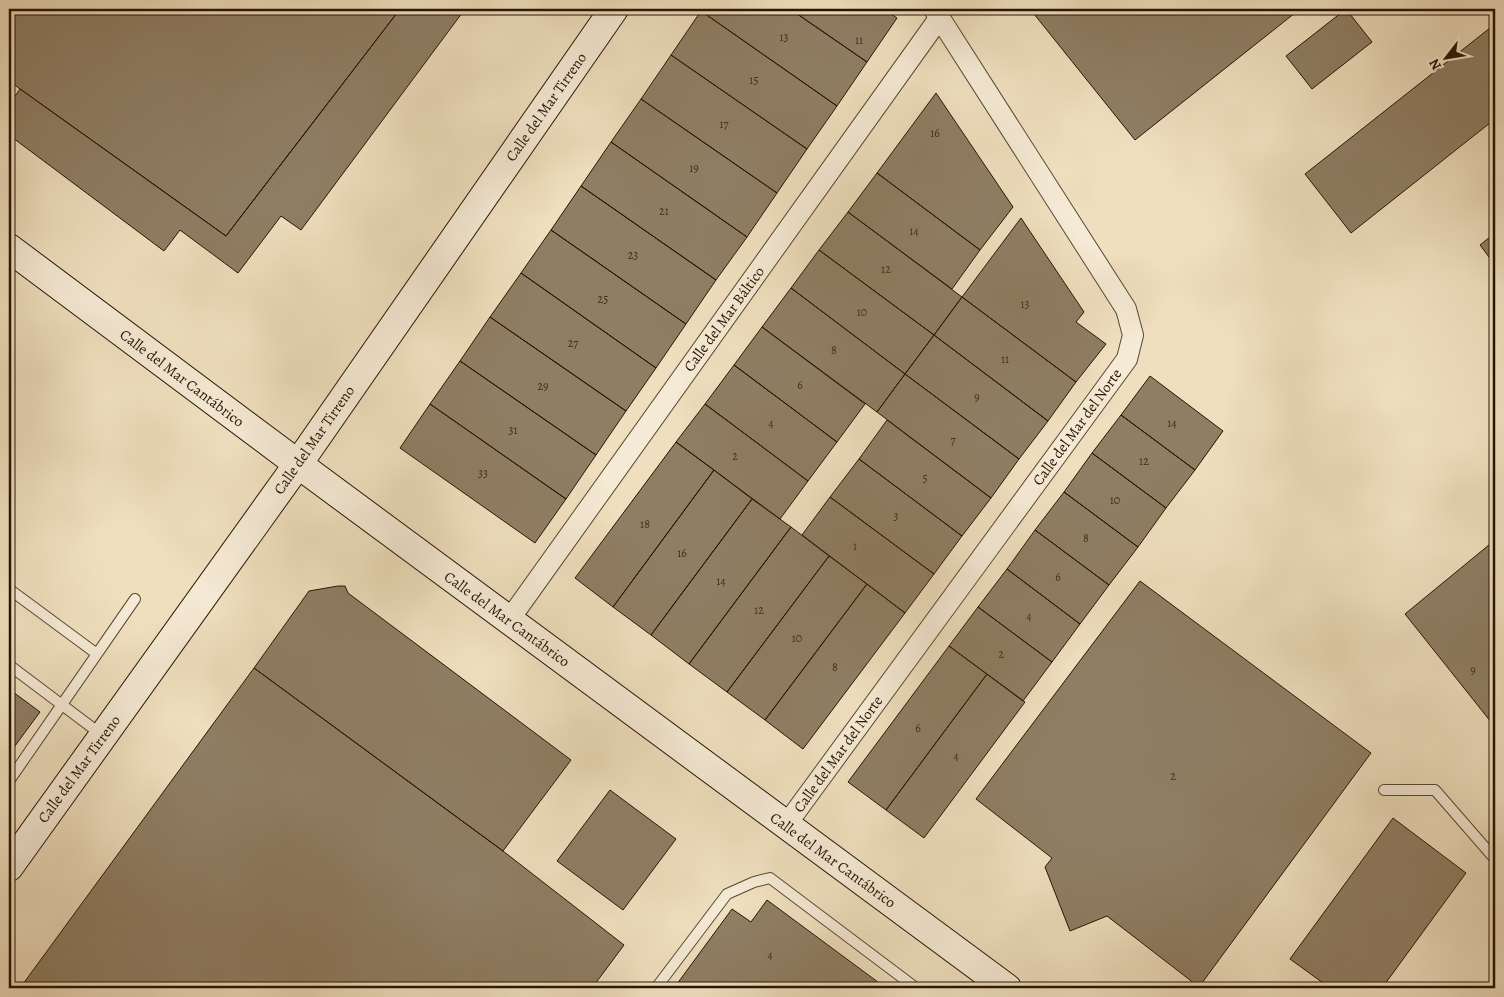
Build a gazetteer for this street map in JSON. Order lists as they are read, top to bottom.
{
  "streets": {
    "street": [
      "Calle del Mar Tirreno",
      "Calle del Mar Báltico",
      "Calle del Mar Cantábrico",
      "Calle del Mar del Norte"
    ]
  },
  "crossings": [
    ["Calle del Mar Tirreno", "Calle del Mar Cantábrico"],
    ["Calle del Mar Báltico", "Calle del Mar Cantábrico"],
    ["Calle del Mar Báltico", "Calle del Mar del Norte"],
    ["Calle del Mar Cantábrico", "Calle del Mar del Norte"]
  ],
  "house_numbers": [
    "13",
    "11",
    "15",
    "17",
    "16",
    "19",
    "21",
    "14",
    "23",
    "12",
    "25",
    "13",
    "10",
    "27",
    "8",
    "11",
    "6",
    "29",
    "9",
    "4",
    "14",
    "31",
    "7",
    "2",
    "12",
    "33",
    "5",
    "10",
    "3",
    "18",
    "8",
    "1",
    "16",
    "6",
    "14",
    "12",
    "4",
    "10",
    "2",
    "8",
    "9",
    "6",
    "4",
    "2",
    "4"
  ],
  "north": "bottom left"
}
